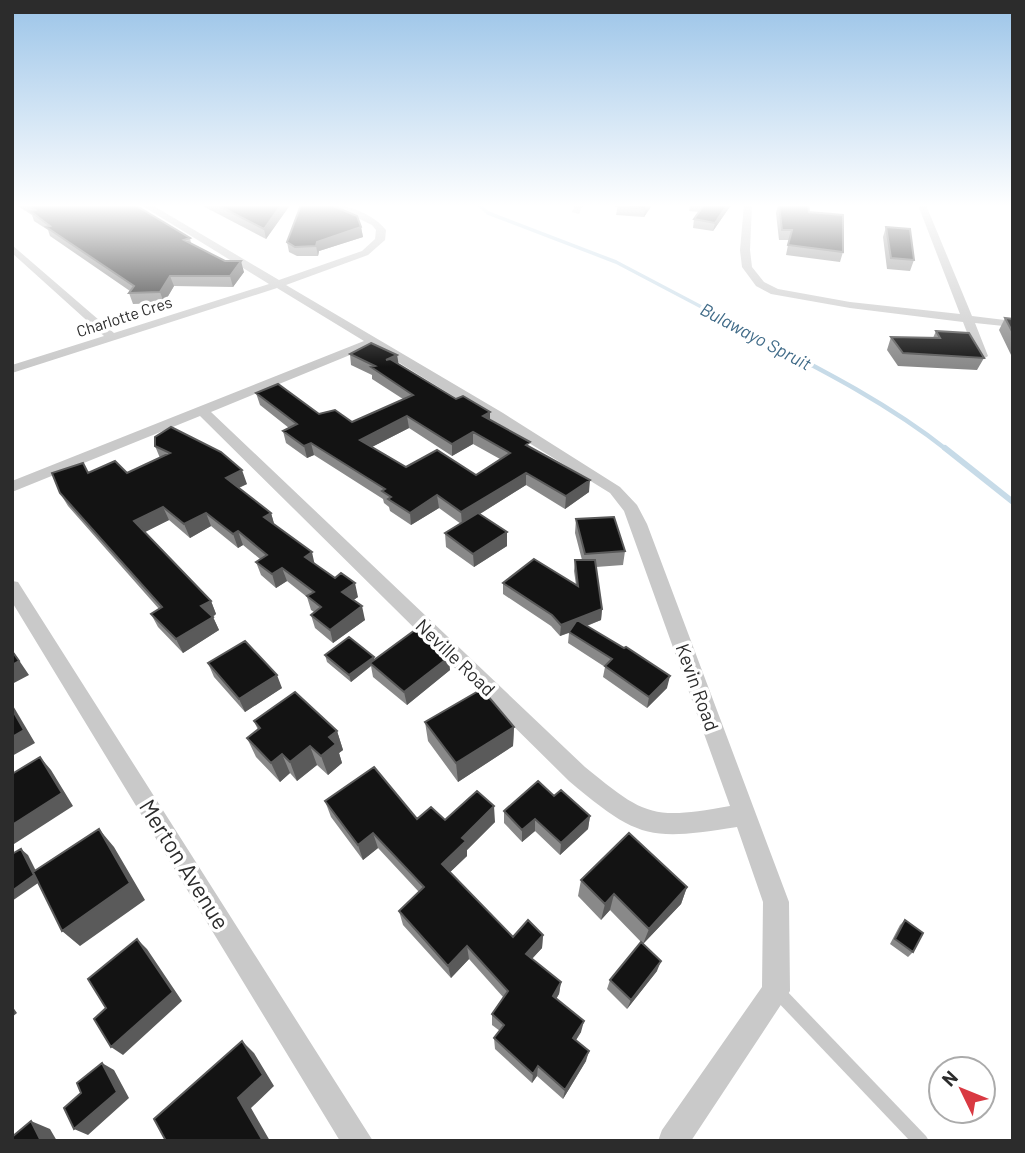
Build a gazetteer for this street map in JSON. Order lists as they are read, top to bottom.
{
  "streets": {
    "street": [
      "Charlotte Cres",
      "Neville Road",
      "Kevin Road",
      "Merton Avenue"
    ]
  },
  "crossings": [
    ["Charlotte Cres", "Kevin Road"],
    ["Neville Road", "Kevin Road"]
  ],
  "water": ["Bulawayo Spruit"],
  "north": "top left"
}
